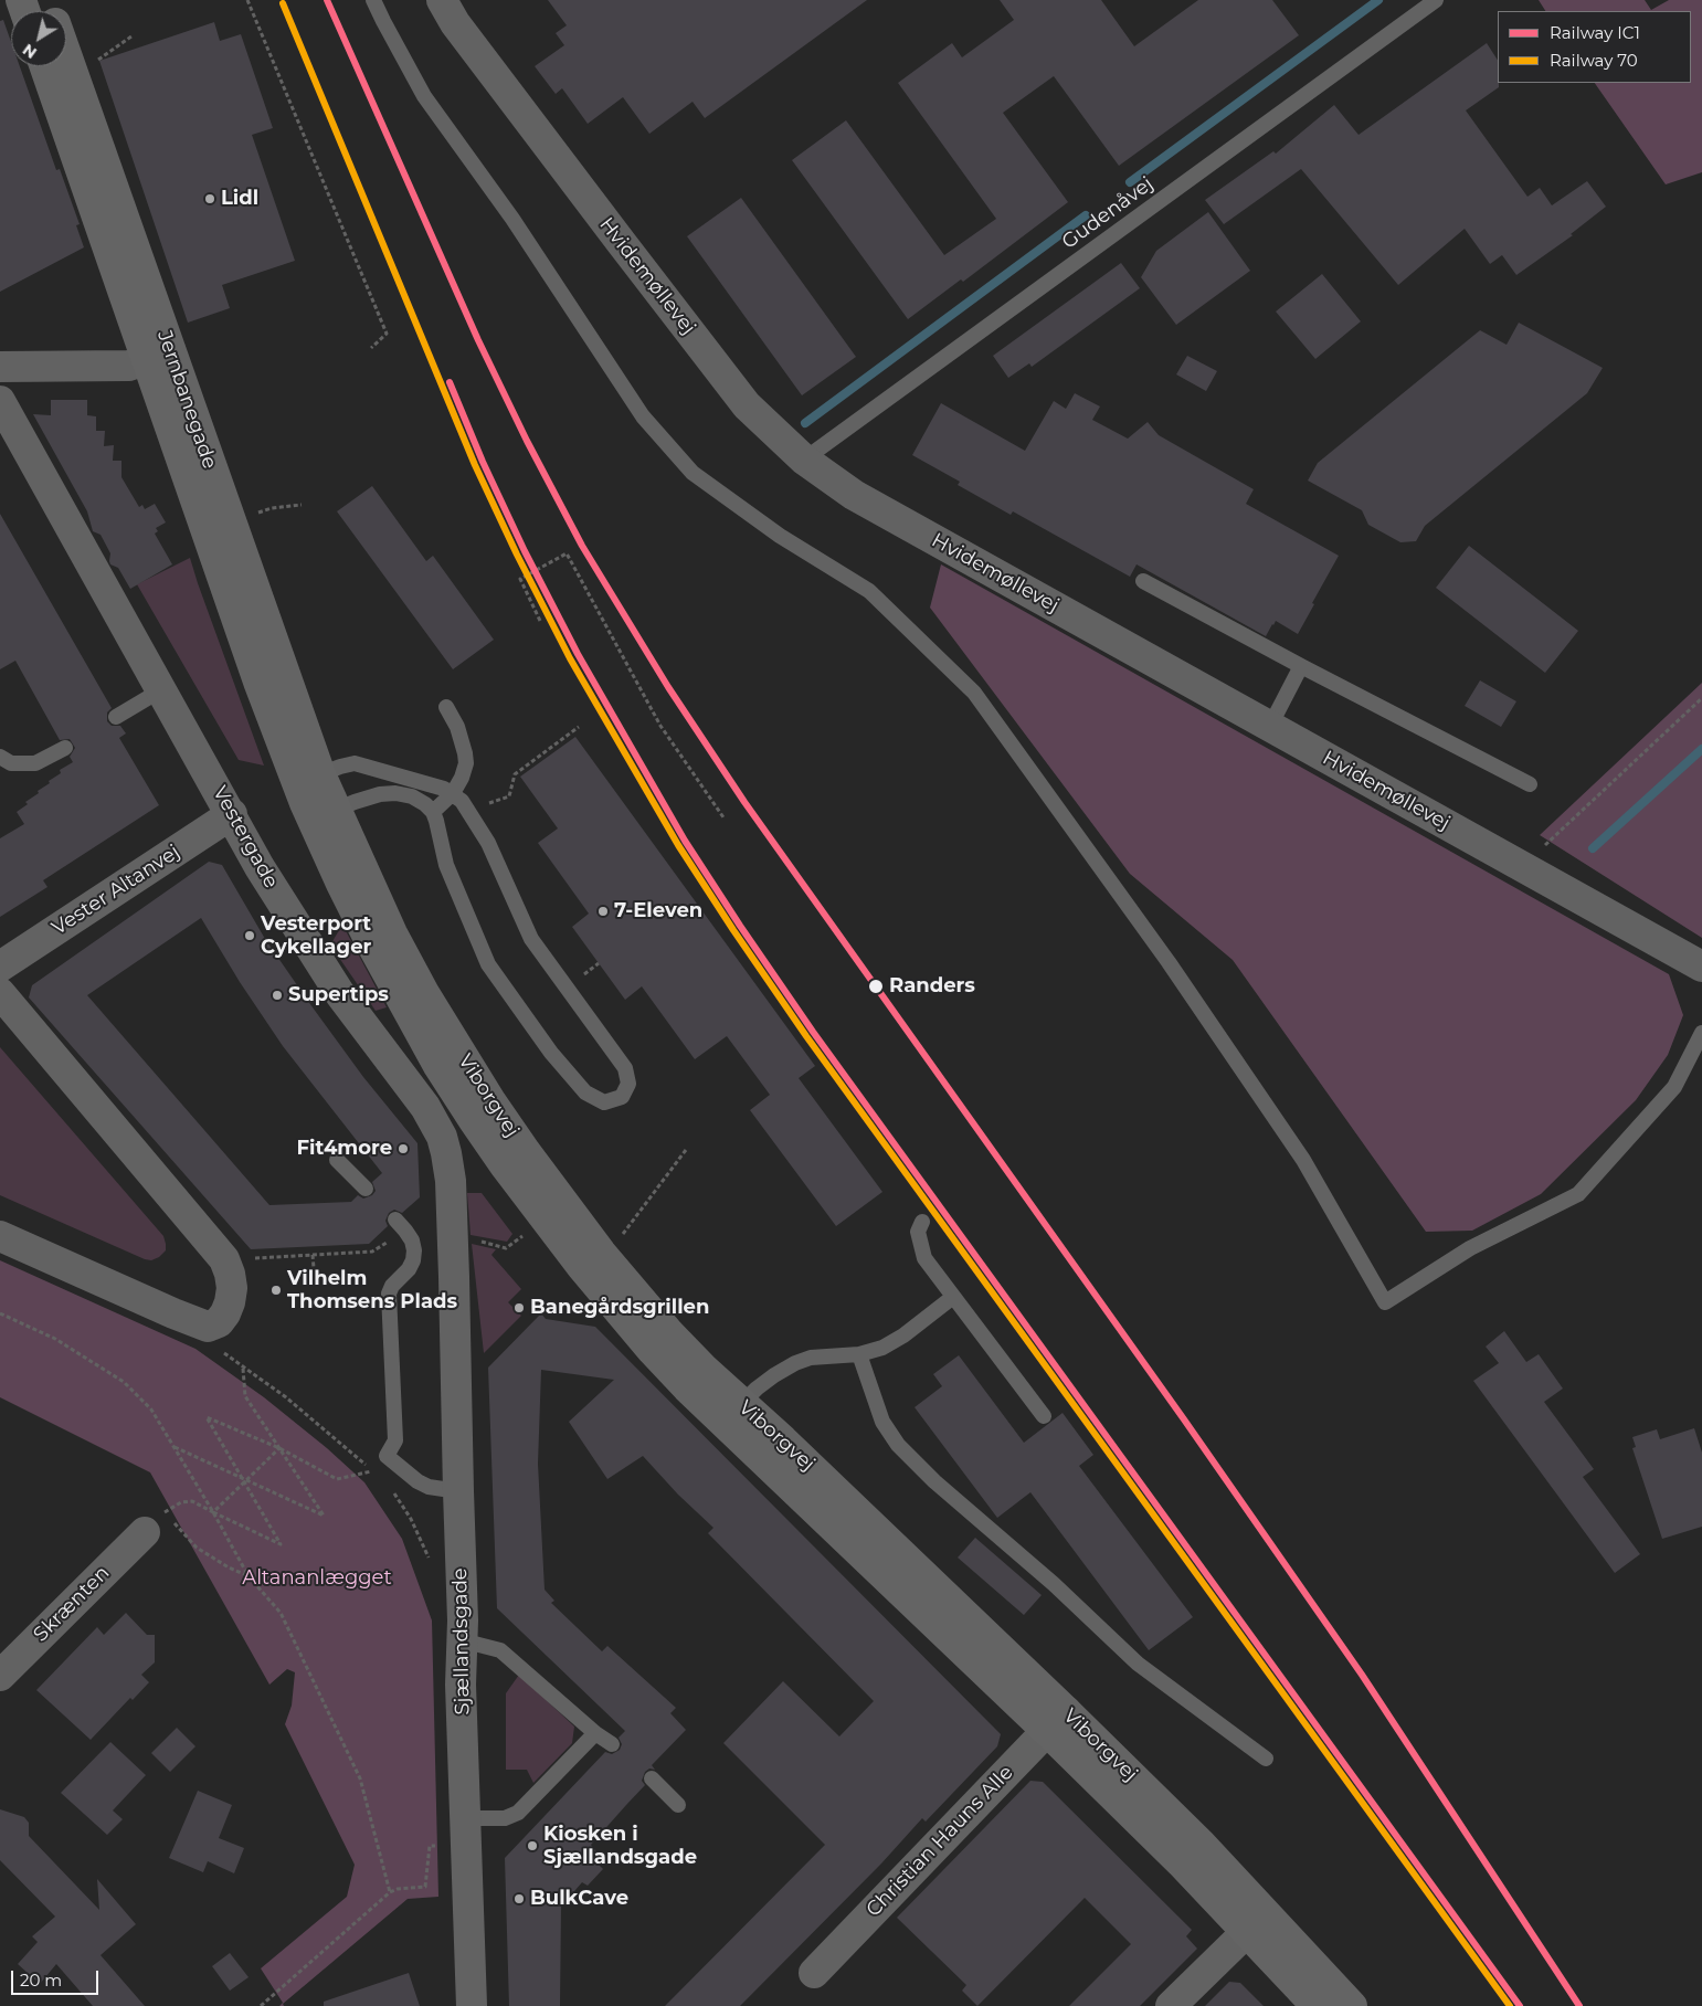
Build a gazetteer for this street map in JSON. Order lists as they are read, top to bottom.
{
  "streets": {
    "main road": ["Jernbanegade", "Viborgvej"],
    "street": [
      "Hvidemøllevej",
      "Vestergade",
      "Vester Altanvej",
      "Skrænten",
      "Sjællandsgade",
      "Christian Hauns Alle"
    ],
    "lane": ["Gudenåvej"]
  },
  "crossings": [
    ["Gudenåvej", "Hvidemøllevej"],
    ["Jernbanegade", "Viborgvej"],
    ["Vestergade", "Vester Altanvej"],
    ["Vestergade", "Sjællandsgade"],
    ["Viborgvej", "Christian Hauns Alle"]
  ],
  "parks": ["Altananlægget"],
  "places": [
    "Lidl",
    "7-Eleven",
    "Vesterport Cykellager",
    "Randers",
    "Supertips",
    "Fit4more",
    "Vilhelm Thomsens Plads",
    "Banegårdsgrillen",
    "Kiosken i Sjællandsgade",
    "BulkCave"
  ],
  "lines": ["rail line IC1", "rail line 70"],
  "legend": ["Railway IC1", "Railway 70"],
  "scale_bar": "20 m",
  "north": "bottom left"
}
